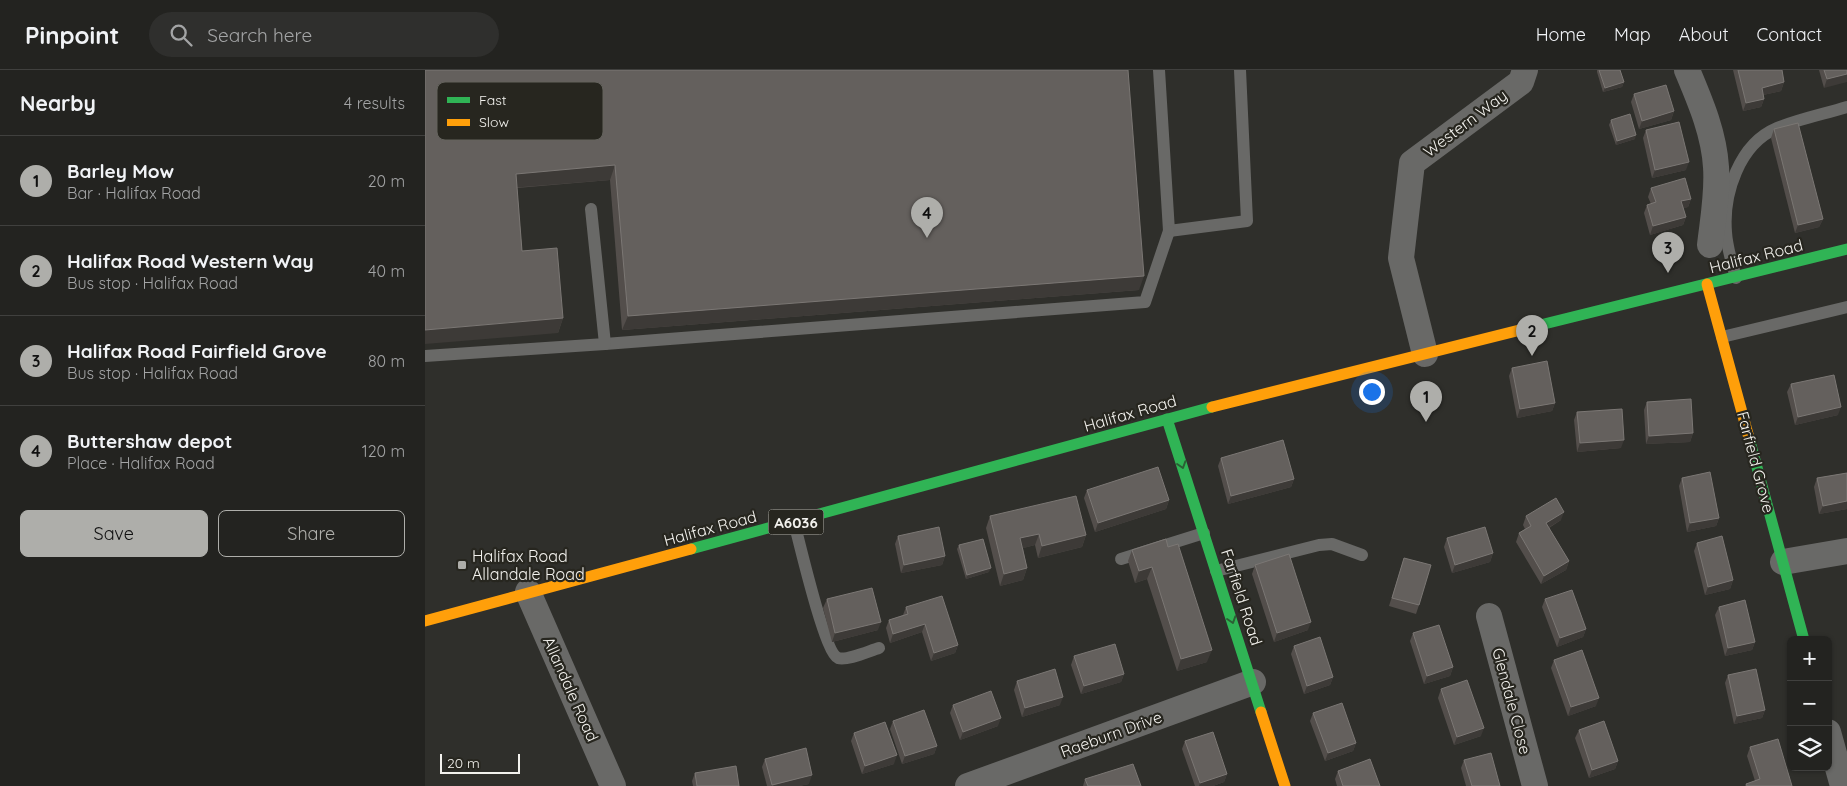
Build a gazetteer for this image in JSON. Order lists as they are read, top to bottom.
{
  "streets": {
    "main road": [
      "Halifax Road",
      "Farfield Grove",
      "A6036",
      "Farfield Road"
    ],
    "street": [
      "Western Way",
      "Allandale Road",
      "Glendale Close",
      "Raeburn Drive"
    ]
  },
  "crossings": [
    ["Western Way", "Halifax Road"],
    ["Halifax Road", "Farfield Grove"],
    ["Halifax Road", "Farfield Road"],
    ["Halifax Road", "Allandale Road"],
    ["Farfield Road", "Raeburn Drive"]
  ],
  "one_way": ["Farfield Road"],
  "places": {
    "transit": ["Halifax Road Allandale Road"]
  },
  "legend": ["Fast", "Slow"],
  "scale_bar": "20 m",
  "page": {
    "header": "Pinpoint",
    "search": "Search here",
    "nav": [
      "Home",
      "Map",
      "About",
      "Contact"
    ],
    "heading": ["Nearby", "4 results"],
    "list": [
      {
        "mark": "1",
        "name": "Barley Mow",
        "note": "Bar · Halifax Road",
        "value": "20 m"
      },
      {
        "mark": "2",
        "name": "Halifax Road Western Way",
        "note": "Bus stop · Halifax Road",
        "value": "40 m"
      },
      {
        "mark": "3",
        "name": "Halifax Road Fairfield Grove",
        "note": "Bus stop · Halifax Road",
        "value": "80 m"
      },
      {
        "mark": "4",
        "name": "Buttershaw depot",
        "note": "Place · Halifax Road",
        "value": "120 m"
      }
    ],
    "pins": [
      "4",
      "3",
      "2",
      "1"
    ],
    "buttons": ["Save", "Share"],
    "map_buttons": ["+", "−"],
    "scale": "20 m"
  }
}
